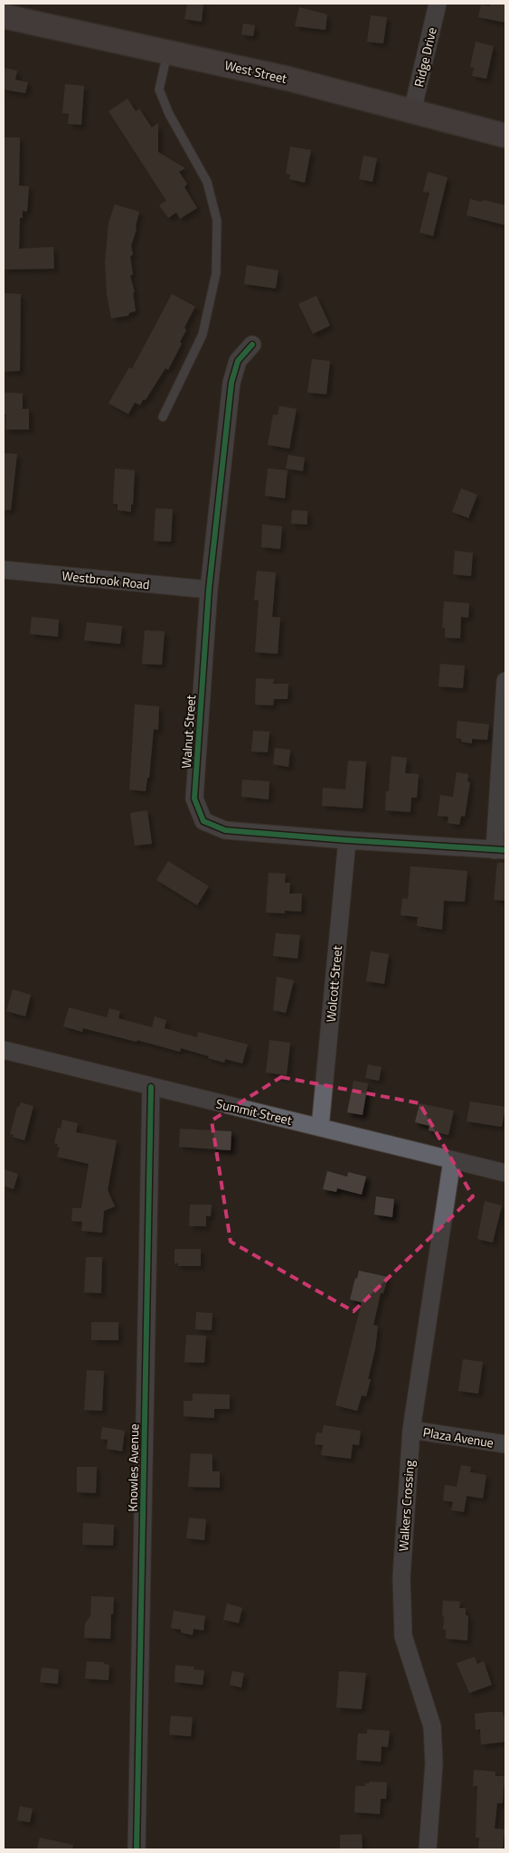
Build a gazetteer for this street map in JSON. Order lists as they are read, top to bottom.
{
  "streets": {
    "main road": ["West Street"],
    "street": [
      "Ridge Drive",
      "Westbrook Road",
      "Walnut Street",
      "Wolcott Street",
      "Summit Street",
      "Plaza Avenue",
      "Knowles Avenue",
      "Walkers Crossing"
    ]
  },
  "crossings": [
    ["Ridge Drive", "West Street"],
    ["Westbrook Road", "Walnut Street"],
    ["Walnut Street", "Wolcott Street"],
    ["Wolcott Street", "Summit Street"],
    ["Summit Street", "Knowles Avenue"],
    ["Summit Street", "Walkers Crossing"],
    ["Plaza Avenue", "Walkers Crossing"]
  ]
}
